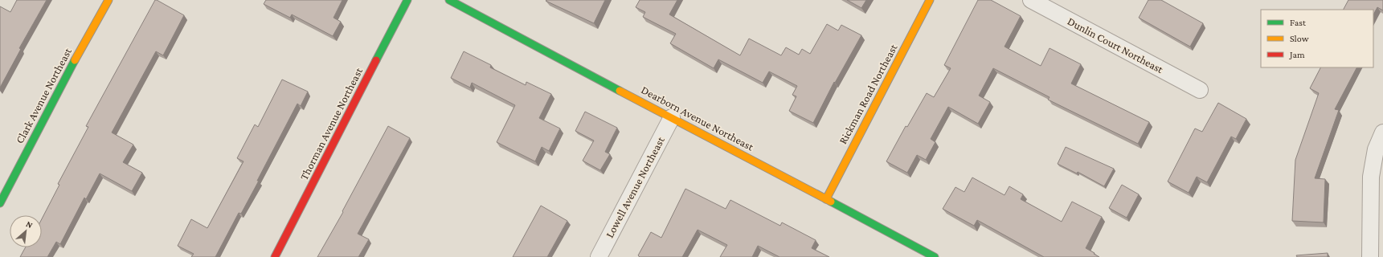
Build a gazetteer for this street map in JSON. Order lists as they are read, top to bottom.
{
  "streets": {
    "street": [
      "Dunlin Court Northeast",
      "Rickman Road Northeast",
      "Clark Avenue Northeast",
      "Dearborn Avenue Northeast",
      "Thorman Avenue Northeast",
      "Lowell Avenue Northeast"
    ]
  },
  "crossings": [
    ["Rickman Road Northeast", "Dearborn Avenue Northeast"],
    ["Dearborn Avenue Northeast", "Lowell Avenue Northeast"]
  ],
  "legend": ["Fast", "Slow", "Jam"],
  "north": "top right"
}
